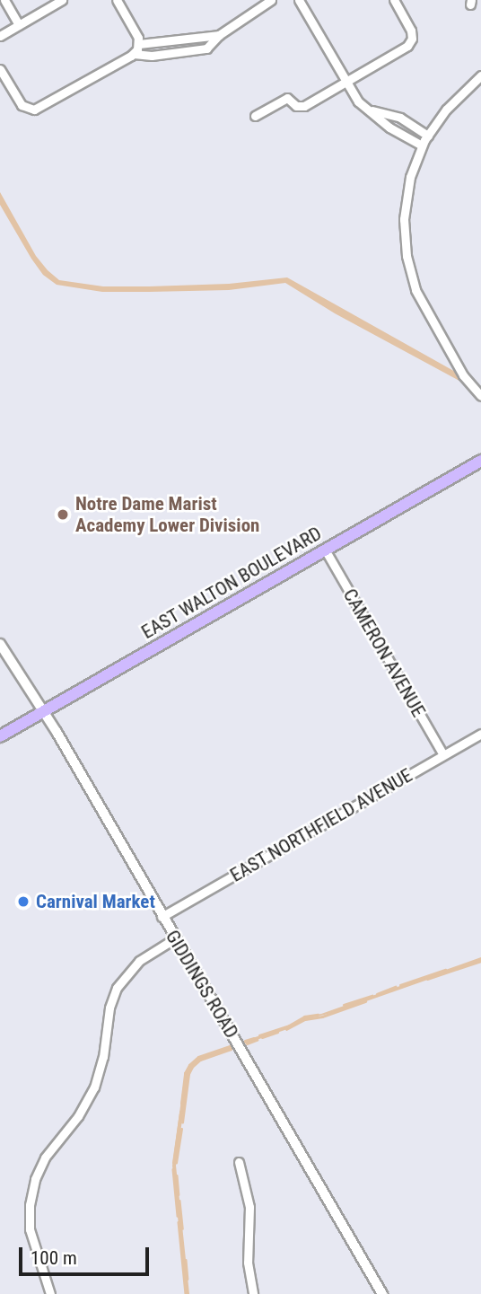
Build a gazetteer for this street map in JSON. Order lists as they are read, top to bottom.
{
  "streets": {
    "main road": ["EAST WALTON BOULEVARD"],
    "street": ["CAMERON AVENUE", "EAST NORTHFIELD AVENUE", "GIDDINGS ROAD"]
  },
  "crossings": [
    ["EAST WALTON BOULEVARD", "CAMERON AVENUE"],
    ["EAST WALTON BOULEVARD", "GIDDINGS ROAD"],
    ["CAMERON AVENUE", "EAST NORTHFIELD AVENUE"],
    ["EAST NORTHFIELD AVENUE", "GIDDINGS ROAD"]
  ],
  "places": ["Notre Dame Marist Academy Lower Division", "Carnival Market"],
  "scale_bar": "100 m"
}
